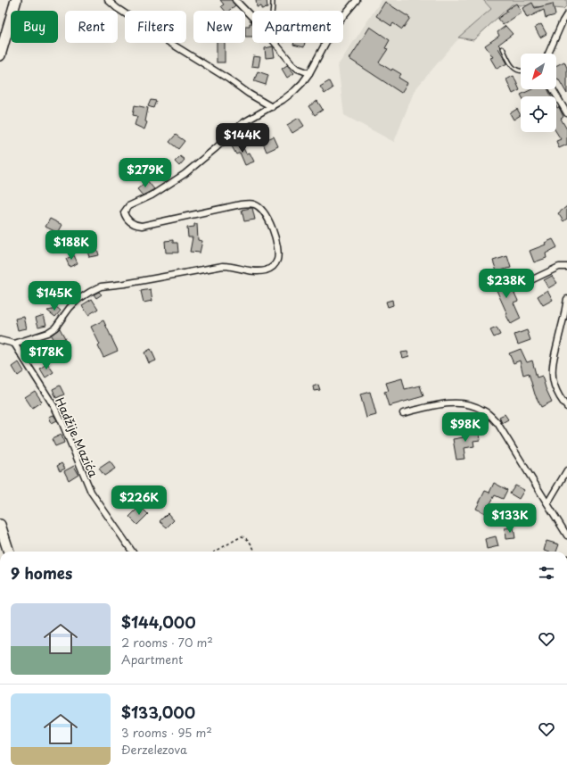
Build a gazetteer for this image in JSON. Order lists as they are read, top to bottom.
{
  "streets": {
    "street": ["Hadžije Mazića"]
  },
  "north": "bottom left",
  "page": {
    "chip": [
      "Buy",
      "Rent",
      "Filters",
      "New",
      "Apartment"
    ],
    "price": [
      "$144K",
      "$279K",
      "$188K",
      "$238K",
      "$145K",
      "$178K",
      "$98K",
      "$226K",
      "$133K"
    ],
    "heading": "9 homes",
    "list": [
      {
        "name": "$144,000",
        "note": "2 rooms · 70 m² · Apartment"
      },
      {
        "name": "$133,000",
        "note": "3 rooms · 95 m² · Đerzelezova"
      }
    ]
  }
}
